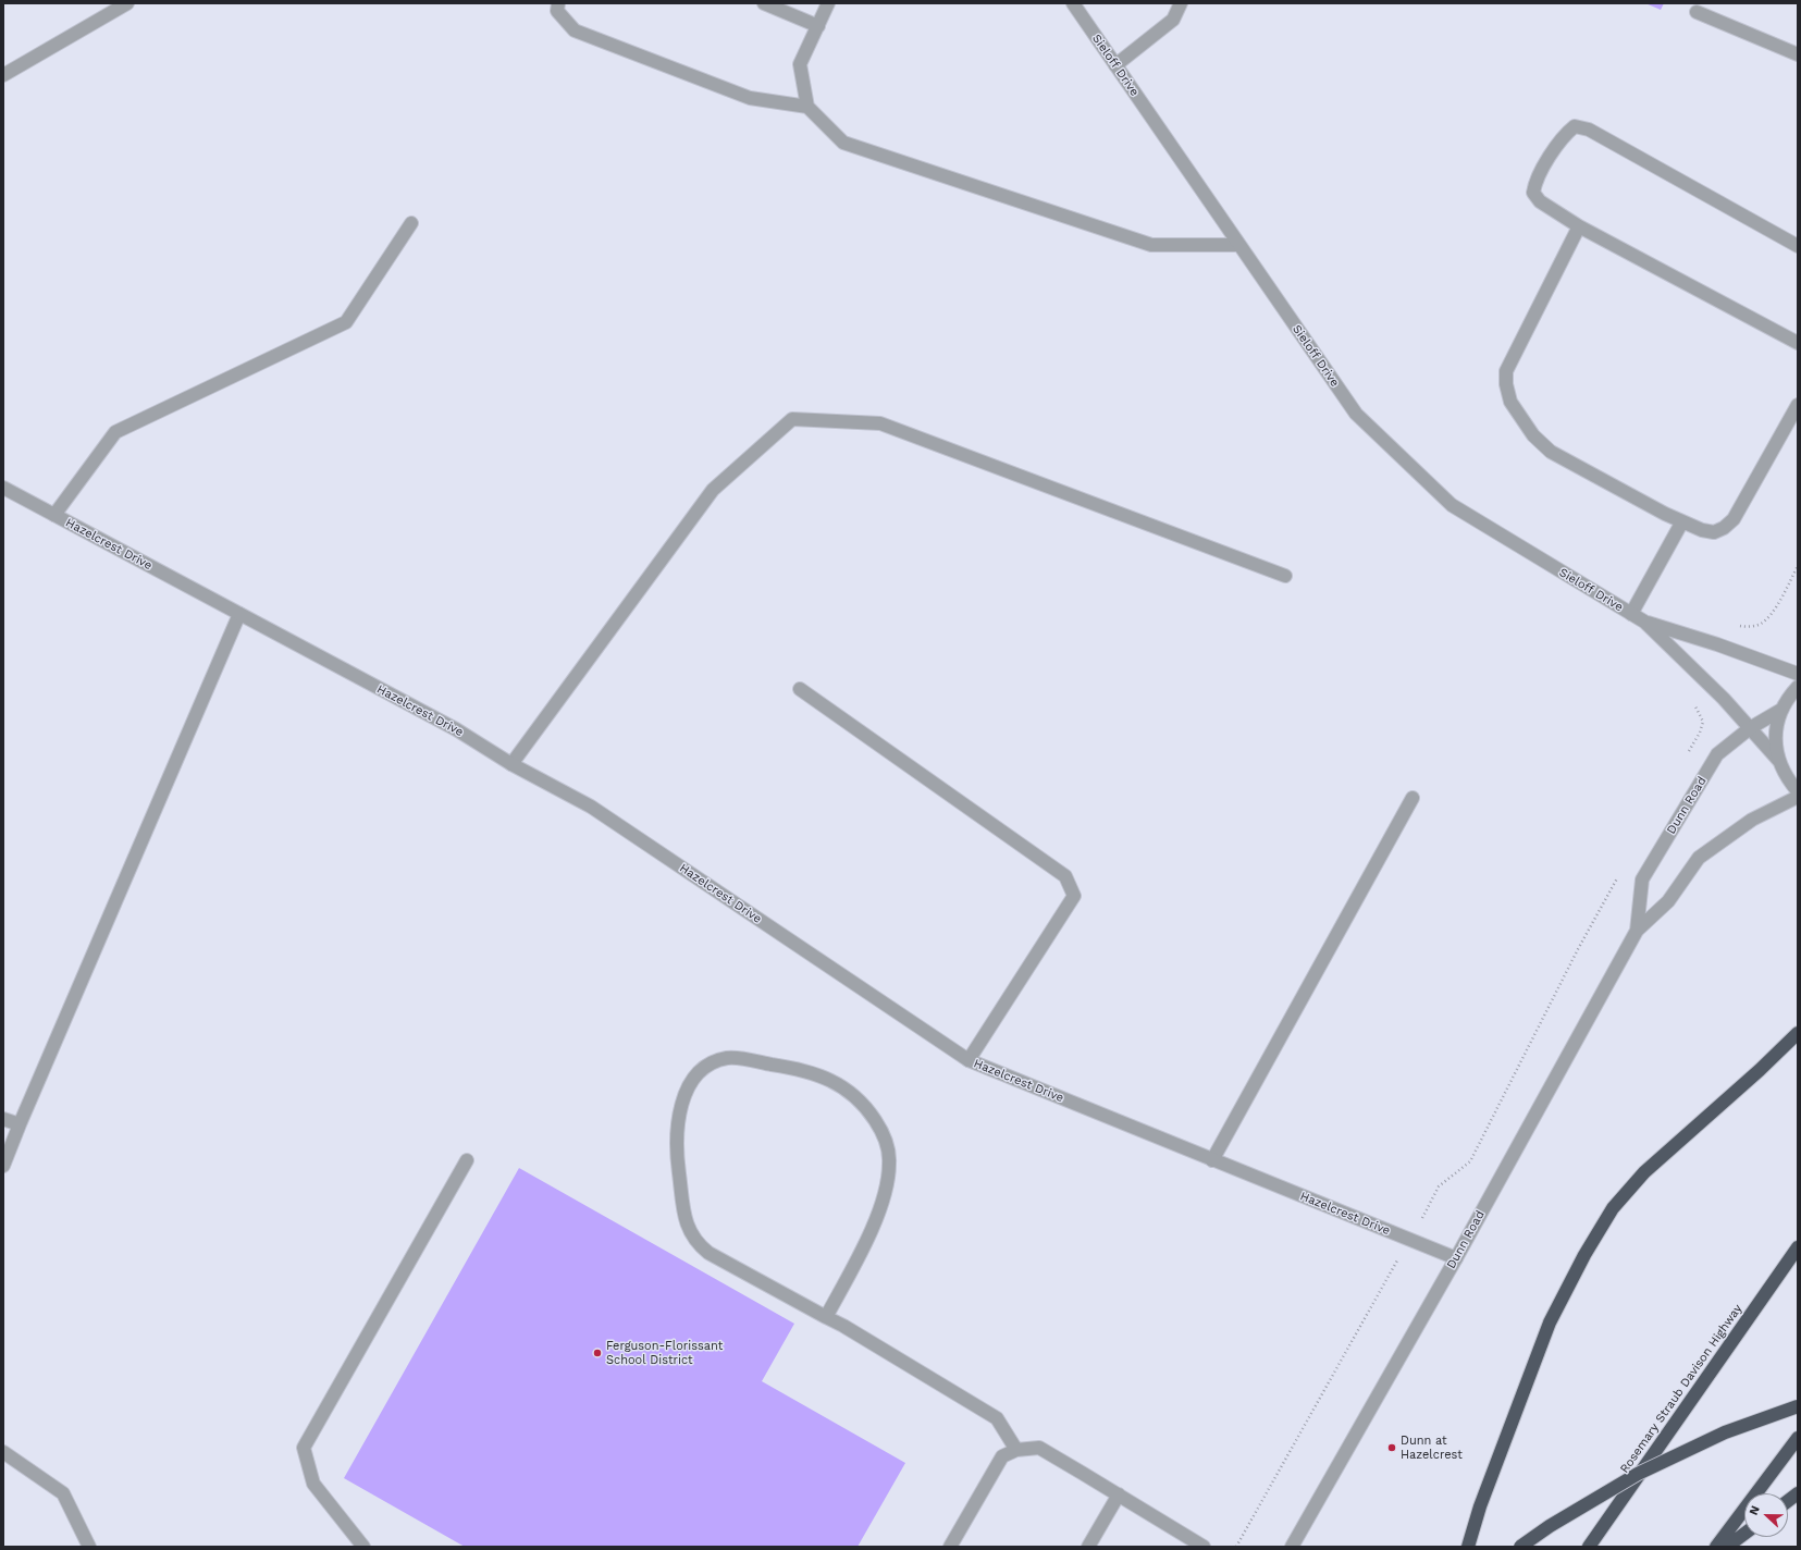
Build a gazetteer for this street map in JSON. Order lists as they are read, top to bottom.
{
  "streets": {
    "highway": ["Rosemary Straub Davison Highway"],
    "street": ["Sieloff Drive", "Hazelcrest Drive", "Dunn Road"]
  },
  "crossings": [
    ["Sieloff Drive", "Dunn Road"],
    ["Hazelcrest Drive", "Dunn Road"]
  ],
  "places": ["Ferguson-Florissant School District", "Dunn at Hazelcrest"],
  "north": "left"
}
